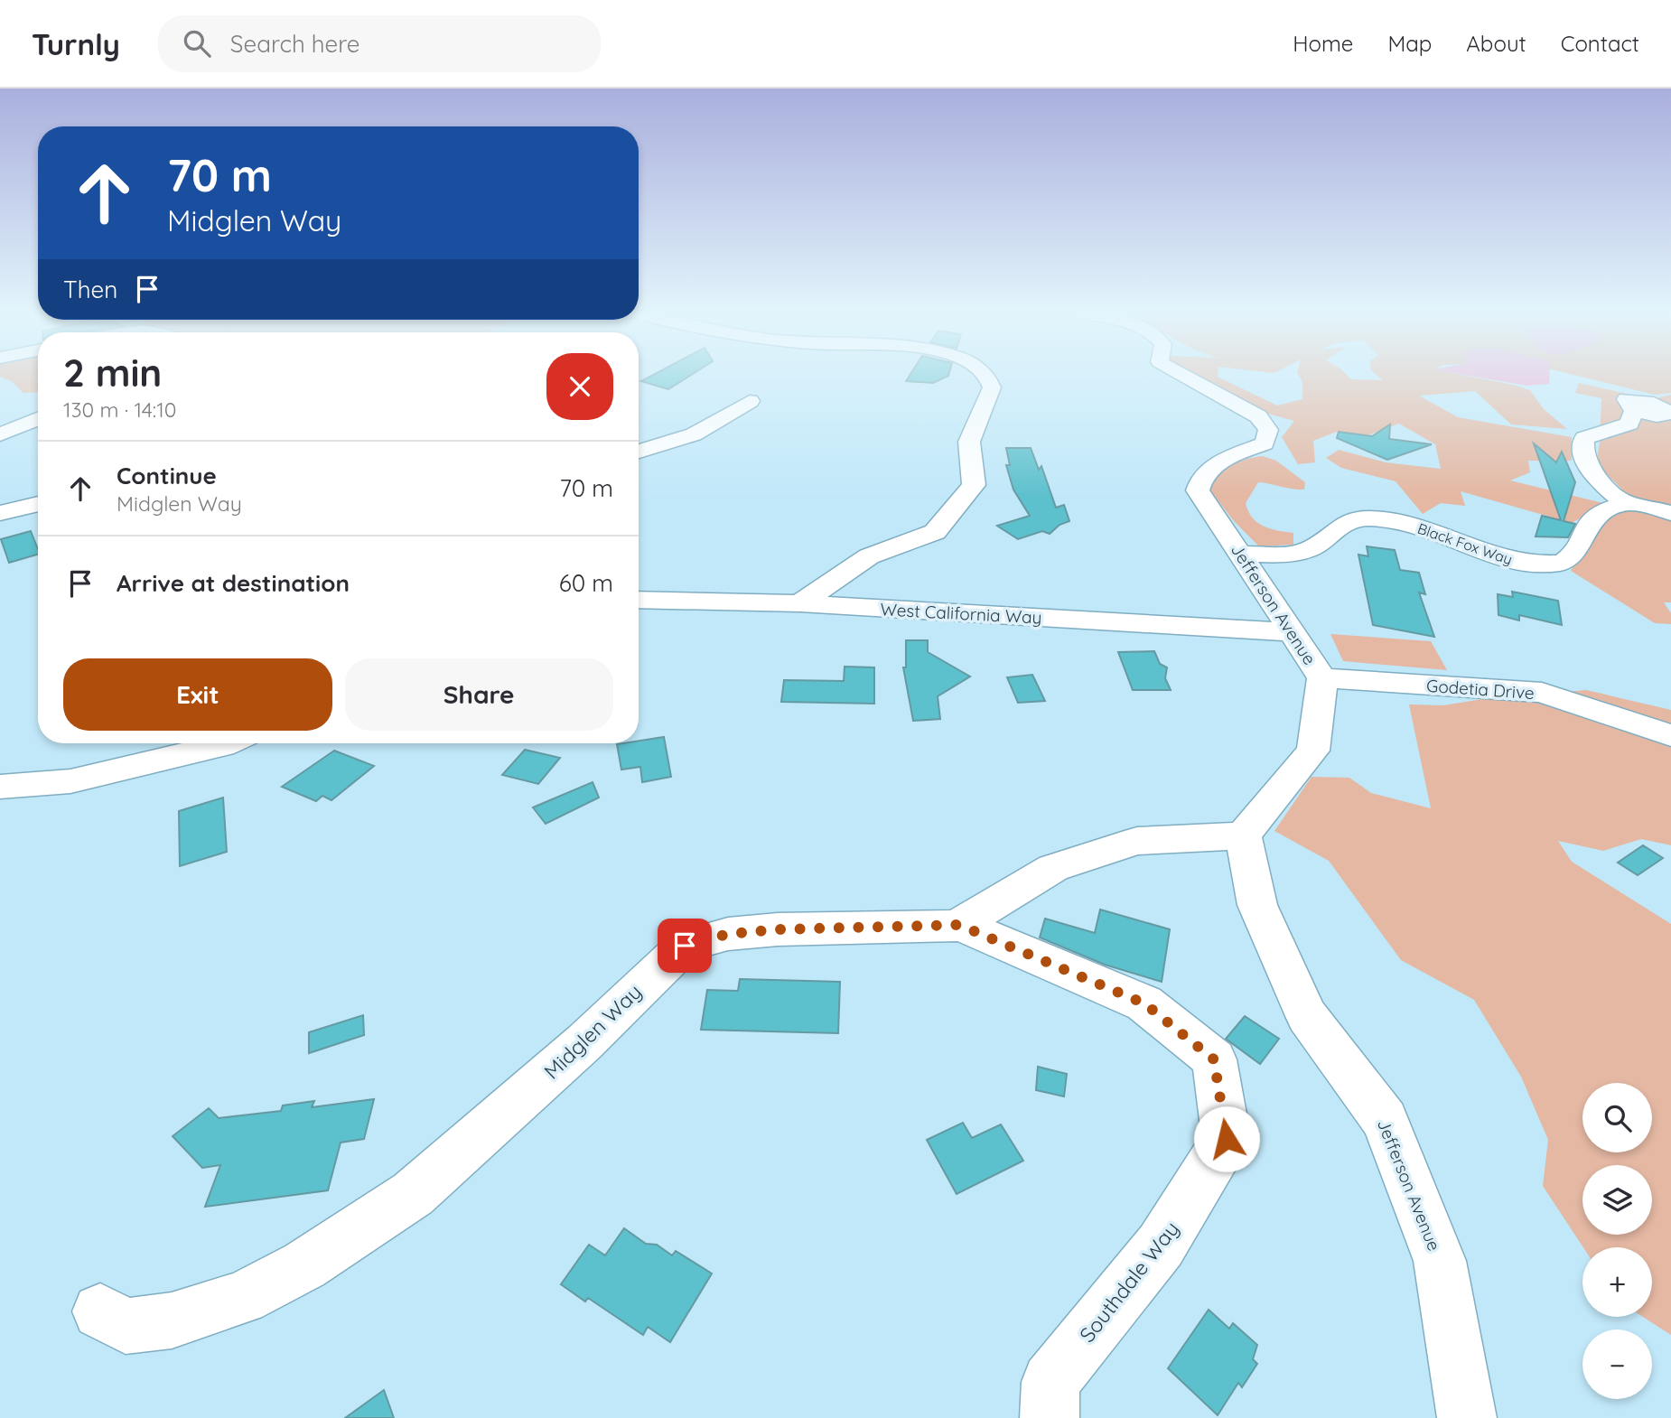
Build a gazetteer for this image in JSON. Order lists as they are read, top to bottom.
{
  "streets": {
    "street": [
      "Black Fox Way",
      "Jefferson Avenue",
      "West California Way",
      "Godetia Drive",
      "Midglen Way",
      "Southdale Way"
    ]
  },
  "crossings": [
    ["Black Fox Way", "Jefferson Avenue"],
    ["Jefferson Avenue", "West California Way"],
    ["Jefferson Avenue", "Godetia Drive"],
    ["Jefferson Avenue", "Midglen Way"],
    ["Midglen Way", "Southdale Way"]
  ],
  "page": {
    "header": "Turnly",
    "search": "Search here",
    "nav": [
      "Home",
      "Map",
      "About",
      "Contact"
    ],
    "turn": ["70 m", "Midglen Way"],
    "then": "Then",
    "heading": ["2 min", "130 m · 14:10"],
    "list": [
      {
        "name": "Continue",
        "note": "Midglen Way",
        "value": "70 m"
      },
      {
        "name": "Arrive at destination",
        "value": "60 m"
      }
    ],
    "buttons": ["Exit", "Share"],
    "map_buttons": ["+", "−"]
  }
}
